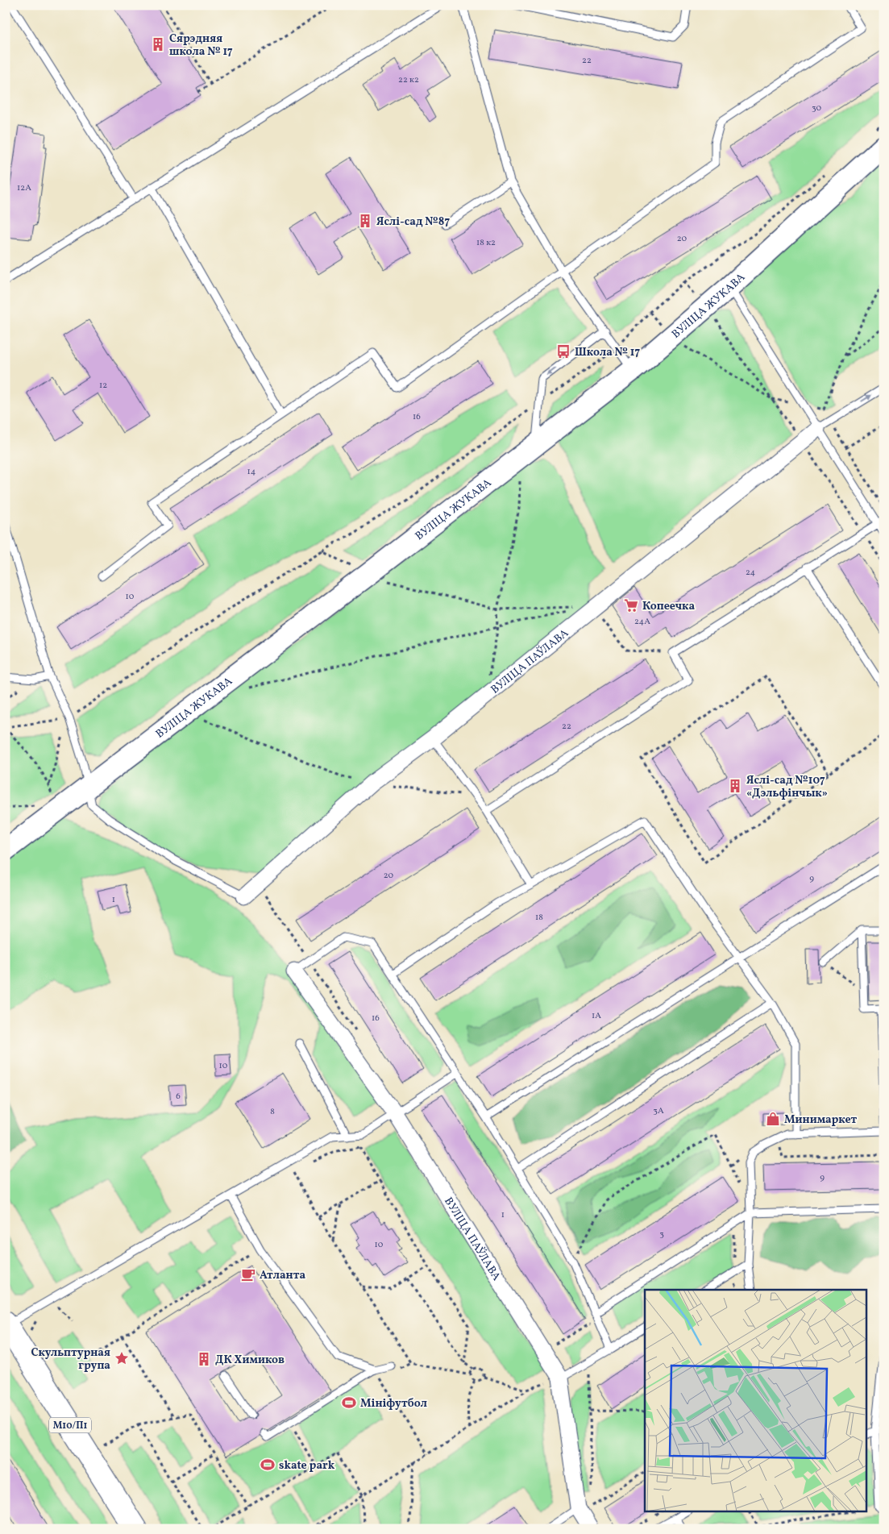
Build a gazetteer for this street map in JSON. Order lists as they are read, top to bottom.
{
  "streets": {
    "main road": ["М10/П1"],
    "street": ["ВУЛІЦА ЖУКАВА", "ВУЛІЦА ПАЎЛАВА"]
  },
  "places": {
    "building": [
      "Сярэдняя школа № 17",
      "Яслі-сад №87",
      "Яслі-сад №107 «Дэльфінчык»",
      "ДК Химиков"
    ],
    "bus stop": ["Школа № 17"],
    "supermarket": ["Копеечка"],
    "shop": ["Минимаркет"],
    "cafe": ["Атланта"],
    "place": ["Скульптурная група"],
    "sports": ["Мініфутбол", "skate park"]
  },
  "house_numbers": [
    "22",
    "22 к2",
    "30",
    "12А",
    "20",
    "18 к2",
    "12",
    "16",
    "14",
    "24",
    "10",
    "24А",
    "22",
    "20",
    "9",
    "1",
    "18",
    "1А",
    "16",
    "10",
    "6",
    "3А",
    "8",
    "9",
    "1",
    "3",
    "10"
  ]
}
